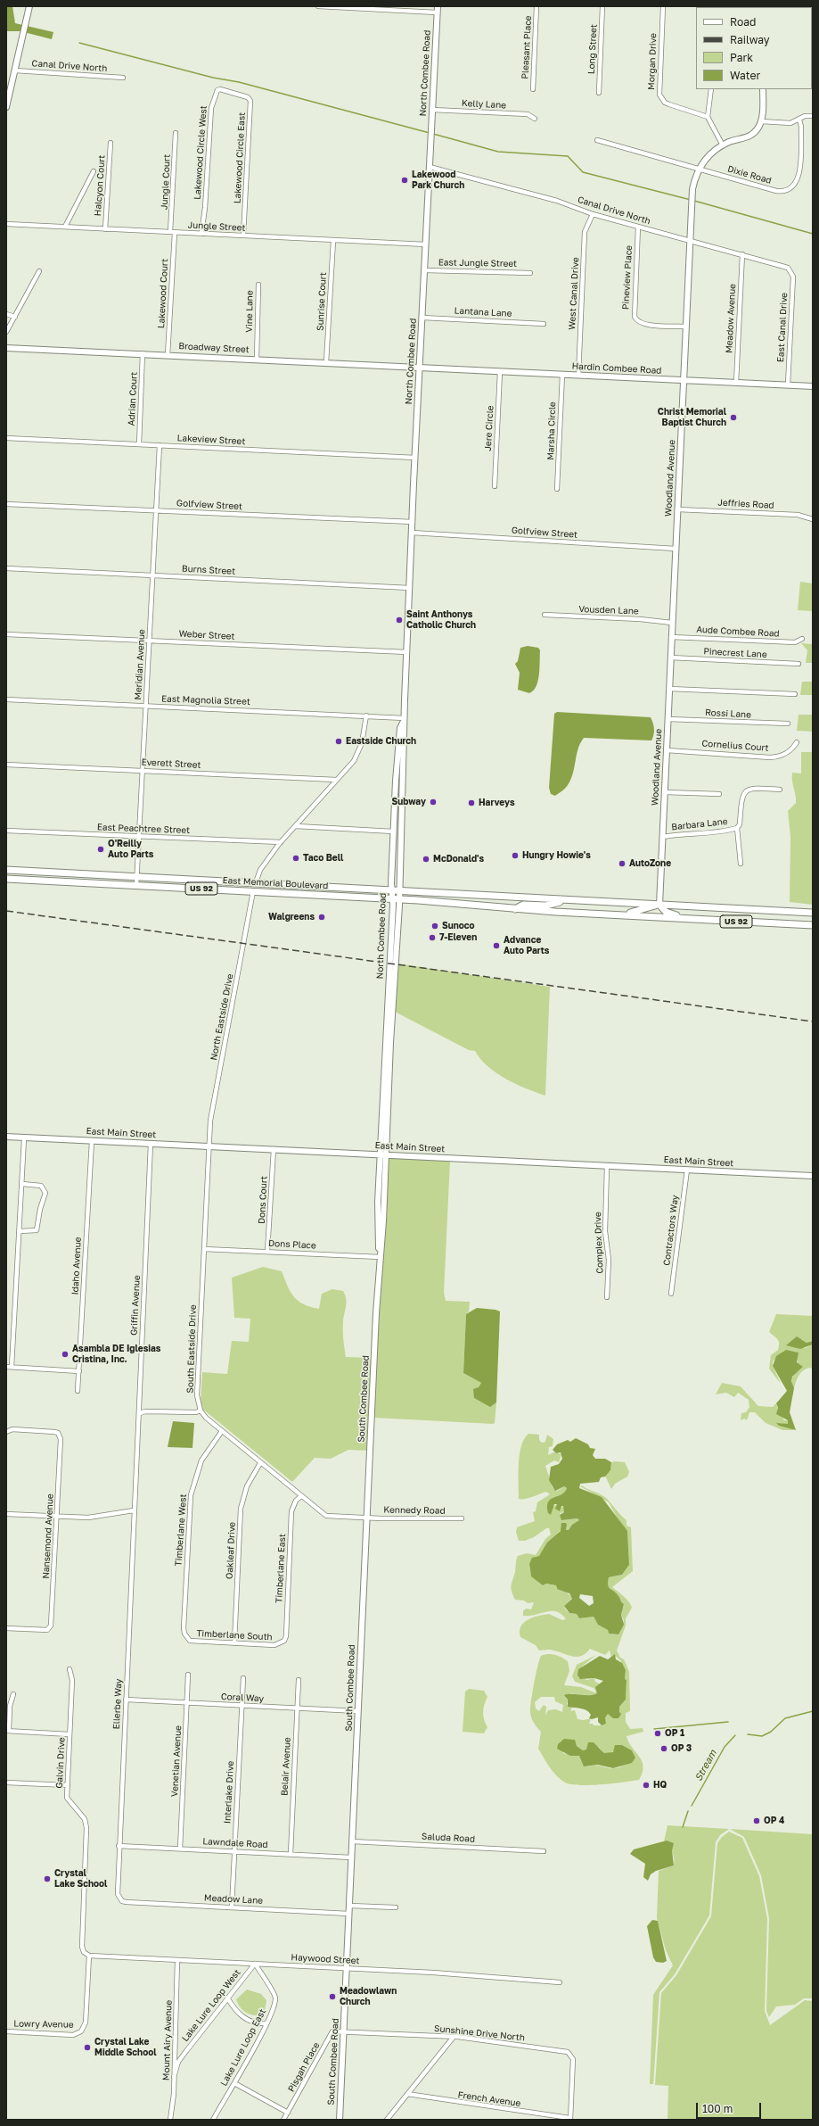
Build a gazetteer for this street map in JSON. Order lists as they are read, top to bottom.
{
  "streets": {
    "main road": [
      "North Combee Road",
      "Broadway Street",
      "Hardin Combee Road",
      "Woodland Avenue",
      "East Memorial Boulevard",
      "US 92",
      "East Main Street",
      "South Combee Road"
    ],
    "street": [
      "Pleasant Place",
      "Long Street",
      "Morgan Drive",
      "Canal Drive North",
      "Kelly Lane",
      "Lakewood Circle West",
      "Lakewood Circle East",
      "Dixie Road",
      "Jungle Court",
      "Halcyon Court",
      "Jungle Street",
      "East Jungle Street",
      "Pineview Place",
      "Lakewood Court",
      "West Canal Drive",
      "Sunrise Court",
      "Vine Lane",
      "Lantana Lane",
      "Meadow Avenue",
      "East Canal Drive",
      "Adrian Court",
      "Jere Circle",
      "Marsha Circle",
      "Lakeview Street",
      "Jeffries Road",
      "Golfview Street",
      "Burns Street",
      "Vousden Lane",
      "Aude Combee Road",
      "Weber Street",
      "Pinecrest Lane",
      "Meridian Avenue",
      "East Magnolia Street",
      "Rossi Lane",
      "Cornelius Court",
      "Everett Street",
      "Barbara Lane",
      "East Peachtree Street",
      "North Eastside Drive",
      "Dons Court",
      "Contractors Way",
      "Complex Drive",
      "Dons Place",
      "Idaho Avenue",
      "Griffin Avenue",
      "South Eastside Drive",
      "Kennedy Road",
      "Timberlane West",
      "Nansemond Avenue",
      "Oakleaf Drive",
      "Timberlane East",
      "Timberlane South",
      "Coral Way",
      "Ellerbe Way",
      "Venetian Avenue",
      "Galvin Drive",
      "Belair Avenue",
      "Interlake Drive",
      "Saluda Road",
      "Lawndale Road",
      "Meadow Lane",
      "Haywood Street",
      "Lake Lure Loop West",
      "Lowry Avenue",
      "Sunshine Drive North",
      "Mount Airy Avenue",
      "Lake Lure Loop East",
      "Pisgah Place",
      "French Avenue"
    ]
  },
  "crossings": [
    ["Canal Drive North", "North Combee Road"],
    ["Canal Drive North", "Pineview Place"],
    ["Canal Drive North", "West Canal Drive"],
    ["Canal Drive North", "Meadow Avenue"],
    ["Canal Drive North", "East Canal Drive"],
    ["Canal Drive North", "Woodland Avenue"],
    ["North Combee Road", "Kelly Lane"],
    ["North Combee Road", "Jungle Street"],
    ["North Combee Road", "East Jungle Street"],
    ["North Combee Road", "Lantana Lane"],
    ["North Combee Road", "Broadway Street"],
    ["North Combee Road", "Hardin Combee Road"],
    ["North Combee Road", "Lakeview Street"],
    ["North Combee Road", "Golfview Street"],
    ["North Combee Road", "Burns Street"],
    ["North Combee Road", "Weber Street"],
    ["North Combee Road", "East Magnolia Street"],
    ["North Combee Road", "East Memorial Boulevard"],
    ["North Combee Road", "US 92"],
    ["North Combee Road", "East Main Street"],
    ["North Combee Road", "South Combee Road"],
    ["Lakewood Circle West", "Lakewood Circle East"],
    ["Lakewood Circle West", "Jungle Street"],
    ["Lakewood Circle East", "Jungle Street"],
    ["Dixie Road", "Woodland Avenue"],
    ["Jungle Court", "Jungle Street"],
    ["Jungle Court", "Lakewood Court"],
    ["Halcyon Court", "Jungle Street"],
    ["Jungle Street", "Lakewood Court"],
    ["Jungle Street", "Sunrise Court"],
    ["Pineview Place", "Woodland Avenue"],
    ["Lakewood Court", "Broadway Street"],
    ["West Canal Drive", "Hardin Combee Road"],
    ["Sunrise Court", "Broadway Street"],
    ["Vine Lane", "Broadway Street"],
    ["Meadow Avenue", "Hardin Combee Road"],
    ["East Canal Drive", "Hardin Combee Road"],
    ["Broadway Street", "Hardin Combee Road"],
    ["Broadway Street", "Adrian Court"],
    ["Hardin Combee Road", "Jere Circle"],
    ["Hardin Combee Road", "Marsha Circle"],
    ["Hardin Combee Road", "Woodland Avenue"],
    ["Adrian Court", "Lakeview Street"],
    ["Lakeview Street", "Meridian Avenue"],
    ["Woodland Avenue", "Jeffries Road"],
    ["Woodland Avenue", "Golfview Street"],
    ["Woodland Avenue", "Vousden Lane"],
    ["Woodland Avenue", "Aude Combee Road"],
    ["Woodland Avenue", "Pinecrest Lane"],
    ["Woodland Avenue", "Rossi Lane"],
    ["Woodland Avenue", "Cornelius Court"],
    ["Woodland Avenue", "Barbara Lane"],
    ["Woodland Avenue", "US 92"],
    ["Golfview Street", "Meridian Avenue"],
    ["Burns Street", "Meridian Avenue"],
    ["Weber Street", "Meridian Avenue"],
    ["Meridian Avenue", "East Magnolia Street"],
    ["Meridian Avenue", "Everett Street"],
    ["Meridian Avenue", "East Peachtree Street"],
    ["Meridian Avenue", "East Memorial Boulevard"],
    ["Meridian Avenue", "US 92"],
    ["East Memorial Boulevard", "US 92"],
    ["East Memorial Boulevard", "North Eastside Drive"],
    ["North Eastside Drive", "East Main Street"],
    ["North Eastside Drive", "South Eastside Drive"],
    ["East Main Street", "Dons Court"],
    ["East Main Street", "Contractors Way"],
    ["East Main Street", "Complex Drive"],
    ["East Main Street", "Idaho Avenue"],
    ["East Main Street", "Griffin Avenue"],
    ["East Main Street", "South Eastside Drive"],
    ["East Main Street", "South Combee Road"],
    ["Dons Court", "Dons Place"],
    ["Dons Place", "South Eastside Drive"],
    ["Dons Place", "South Combee Road"],
    ["Griffin Avenue", "Ellerbe Way"],
    ["South Combee Road", "Kennedy Road"],
    ["South Combee Road", "Coral Way"],
    ["South Combee Road", "Saluda Road"],
    ["South Combee Road", "Lawndale Road"],
    ["South Combee Road", "Meadow Lane"],
    ["South Combee Road", "Haywood Street"],
    ["South Combee Road", "Sunshine Drive North"],
    ["South Combee Road", "Pisgah Place"],
    ["Timberlane West", "Timberlane South"],
    ["Oakleaf Drive", "Timberlane South"],
    ["Timberlane East", "Timberlane South"],
    ["Coral Way", "Ellerbe Way"],
    ["Coral Way", "Venetian Avenue"],
    ["Coral Way", "Belair Avenue"],
    ["Coral Way", "Interlake Drive"],
    ["Ellerbe Way", "Lawndale Road"],
    ["Ellerbe Way", "Meadow Lane"],
    ["Venetian Avenue", "Lawndale Road"],
    ["Galvin Drive", "Haywood Street"],
    ["Galvin Drive", "Lowry Avenue"],
    ["Belair Avenue", "Lawndale Road"],
    ["Interlake Drive", "Lawndale Road"],
    ["Interlake Drive", "Meadow Lane"],
    ["Haywood Street", "Lake Lure Loop West"],
    ["Haywood Street", "Lowry Avenue"],
    ["Haywood Street", "Mount Airy Avenue"],
    ["Haywood Street", "Lake Lure Loop East"],
    ["Lake Lure Loop West", "Mount Airy Avenue"],
    ["Lake Lure Loop West", "Lake Lure Loop East"],
    ["Sunshine Drive North", "Pisgah Place"],
    ["Sunshine Drive North", "French Avenue"]
  ],
  "water": ["Stream"],
  "places": [
    "Lakewood Park Church",
    "Christ Memorial Baptist Church",
    "Saint Anthonys Catholic Church",
    "Eastside Church",
    "Subway",
    "Harveys",
    "O'Reilly Auto Parts",
    "Hungry Howie's",
    "Taco Bell",
    "McDonald's",
    "AutoZone",
    "Walgreens",
    "Sunoco",
    "7-Eleven",
    "Advance Auto Parts",
    "Asambla DE Iglesias Cristina, Inc.",
    "OP 1",
    "OP 3",
    "HQ",
    "OP 4",
    "Crystal Lake School",
    "Meadowlawn Church",
    "Crystal Lake Middle School"
  ],
  "legend": [
    "Road",
    "Railway",
    "Park",
    "Water"
  ],
  "scale_bar": "100 m"
}
